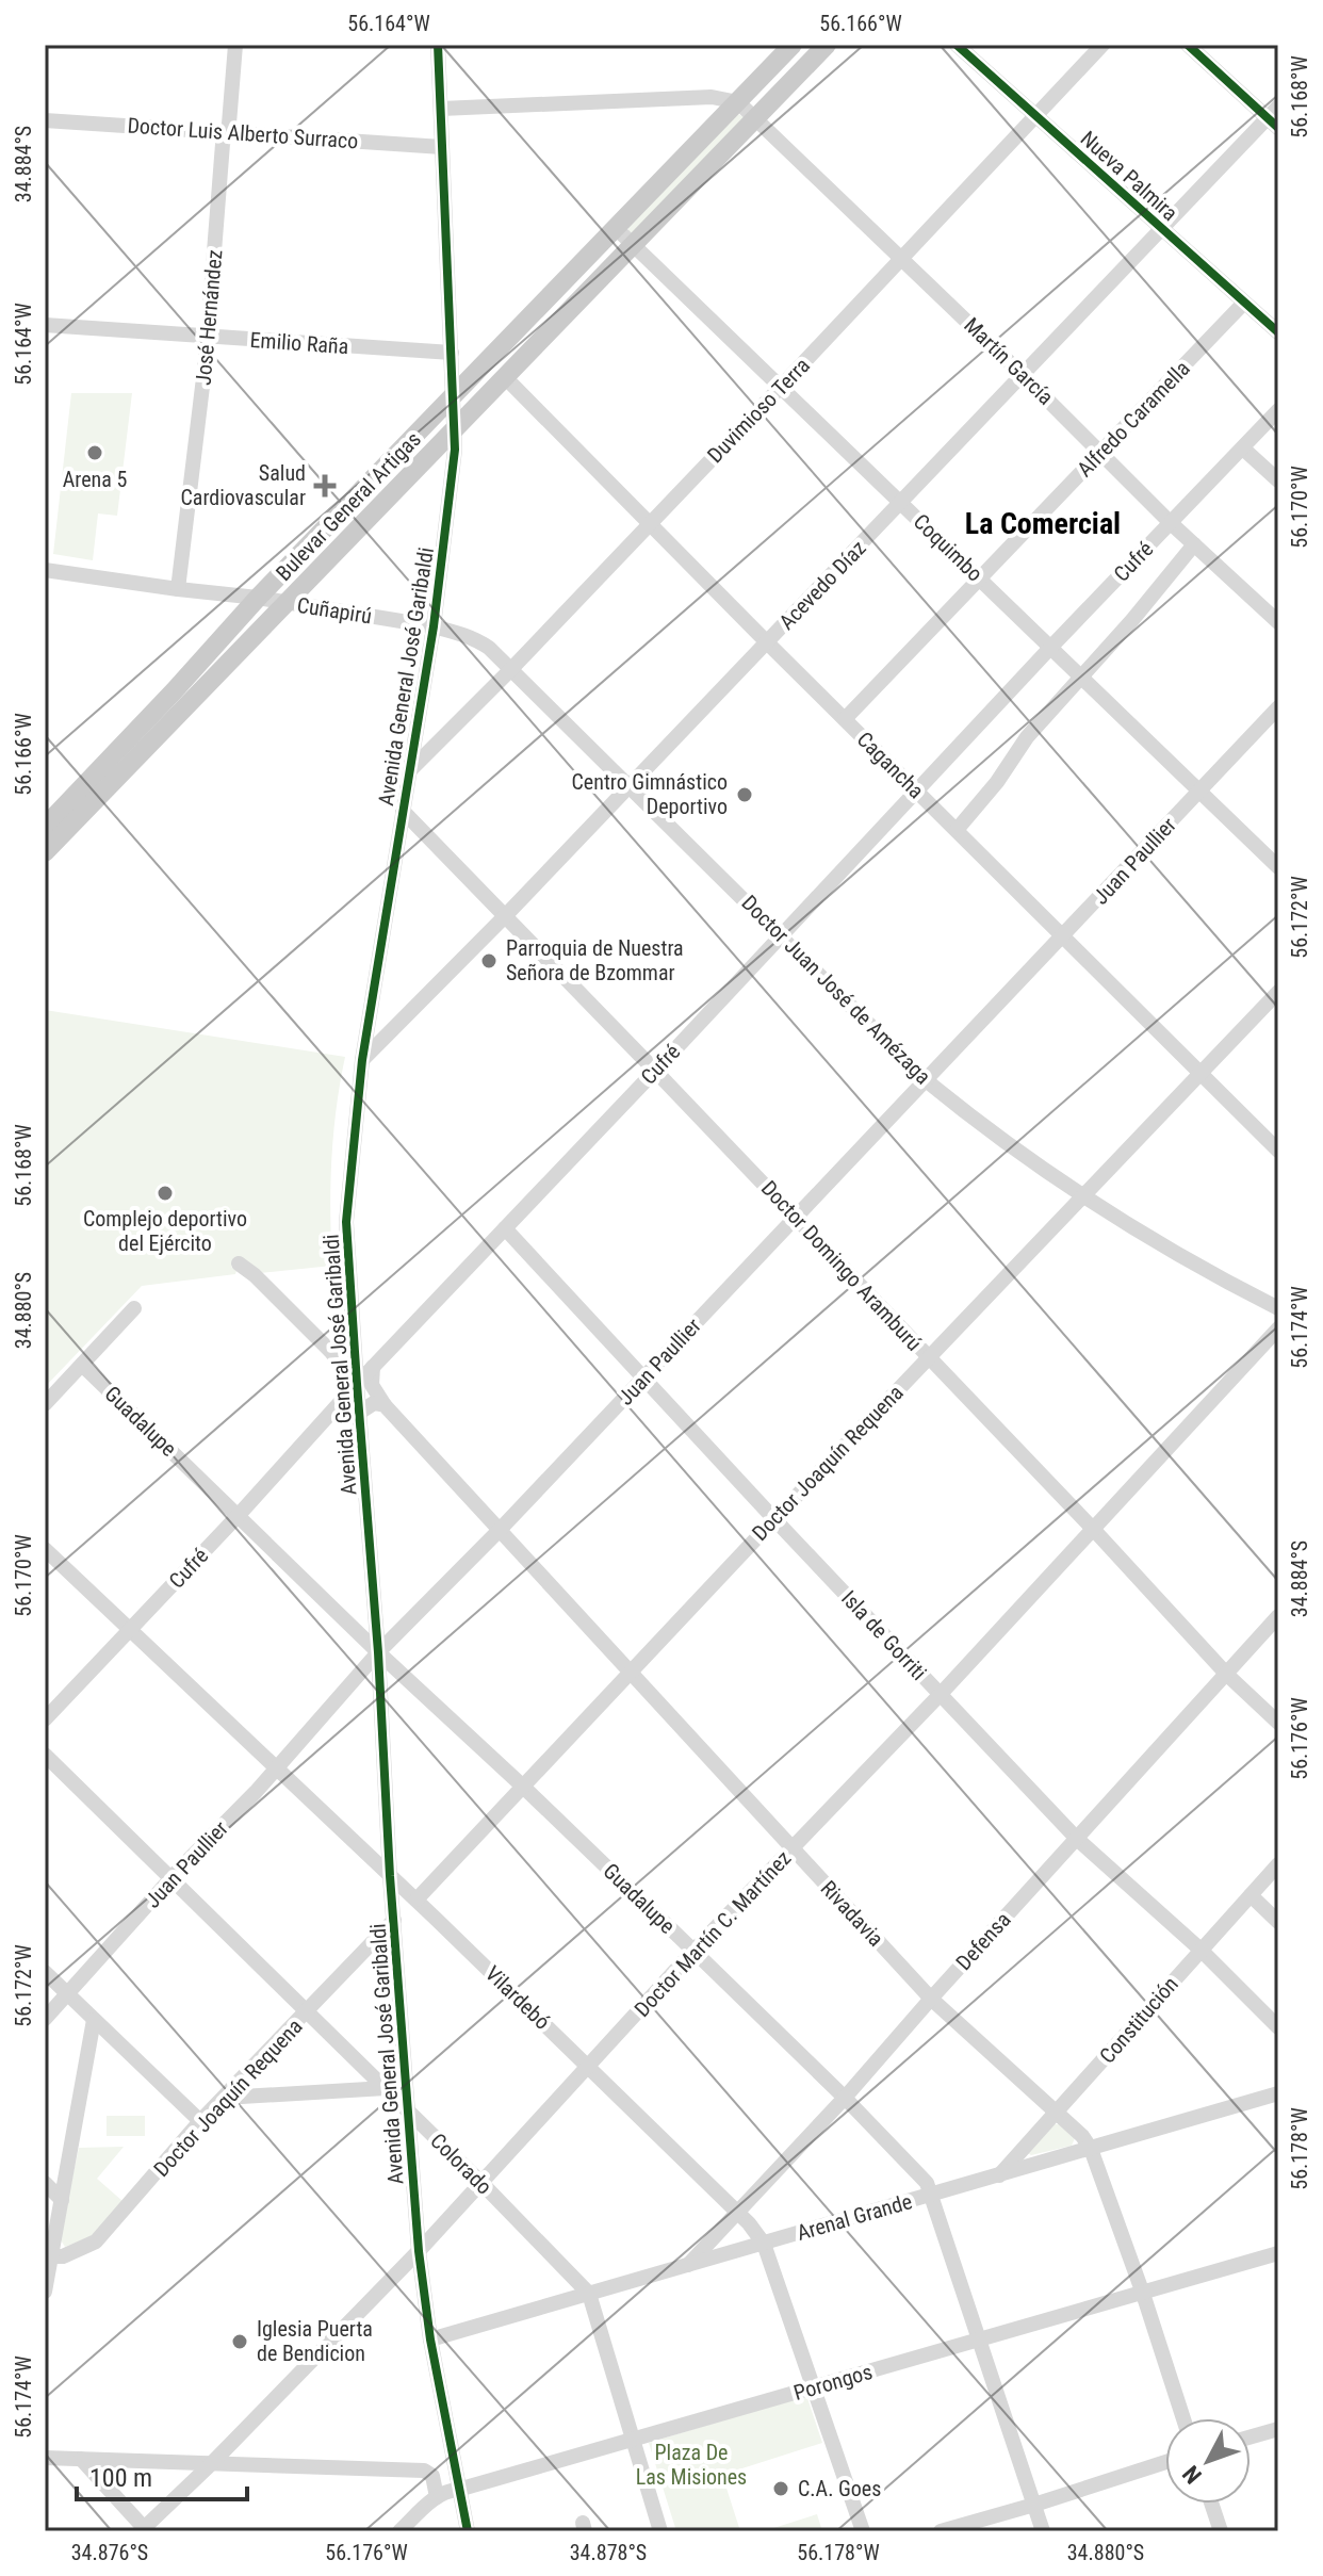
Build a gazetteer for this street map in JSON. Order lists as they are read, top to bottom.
{
  "streets": {
    "main road": ["Bulevar General Artigas"],
    "street": [
      "Doctor Luis Alberto Surraco",
      "Nueva Palmira",
      "José Hernández",
      "Emilio Raña",
      "Martín García",
      "Duvimioso Terra",
      "Alfredo Caramella",
      "Coquimbo",
      "Cufré",
      "Acevedo Díaz",
      "Cuñapirú",
      "Avenida General José Garibaldi",
      "Cagancha",
      "Juan Paullier",
      "Doctor Juan José de Amézaga",
      "Doctor Domingo Aramburú",
      "Guadalupe",
      "Doctor Joaquín Requena",
      "Isla de Gorriti",
      "Rivadavia",
      "Doctor Martín C. Martínez",
      "Defensa",
      "Vilardebó",
      "Constitución",
      "Colorado",
      "Arenal Grande",
      "Porongos"
    ]
  },
  "crossings": [
    ["Doctor Luis Alberto Surraco", "José Hernández"],
    ["Doctor Luis Alberto Surraco", "Avenida General José Garibaldi"],
    ["Nueva Palmira", "Duvimioso Terra"],
    ["Nueva Palmira", "Alfredo Caramella"],
    ["Nueva Palmira", "Acevedo Díaz"],
    ["José Hernández", "Emilio Raña"],
    ["José Hernández", "Cuñapirú"],
    ["Emilio Raña", "Avenida General José Garibaldi"],
    ["Martín García", "Duvimioso Terra"],
    ["Martín García", "Alfredo Caramella"],
    ["Martín García", "Bulevar General Artigas"],
    ["Martín García", "Cufré"],
    ["Martín García", "Acevedo Díaz"],
    ["Duvimioso Terra", "Coquimbo"],
    ["Duvimioso Terra", "Avenida General José Garibaldi"],
    ["Duvimioso Terra", "Cagancha"],
    ["Duvimioso Terra", "Doctor Juan José de Amézaga"],
    ["Alfredo Caramella", "Coquimbo"],
    ["Alfredo Caramella", "Cagancha"],
    ["Bulevar General Artigas", "Coquimbo"],
    ["Bulevar General Artigas", "Cuñapirú"],
    ["Bulevar General Artigas", "Avenida General José Garibaldi"],
    ["Bulevar General Artigas", "Cagancha"],
    ["Coquimbo", "Cufré"],
    ["Coquimbo", "Acevedo Díaz"],
    ["Coquimbo", "Juan Paullier"],
    ["Cufré", "Avenida General José Garibaldi"],
    ["Cufré", "Cagancha"],
    ["Cufré", "Doctor Juan José de Amézaga"],
    ["Cufré", "Doctor Domingo Aramburú"],
    ["Cufré", "Guadalupe"],
    ["Cufré", "Isla de Gorriti"],
    ["Cufré", "Rivadavia"],
    ["Cufré", "Vilardebó"],
    ["Acevedo Díaz", "Avenida General José Garibaldi"],
    ["Acevedo Díaz", "Cagancha"],
    ["Acevedo Díaz", "Doctor Juan José de Amézaga"],
    ["Acevedo Díaz", "Doctor Domingo Aramburú"],
    ["Cuñapirú", "Avenida General José Garibaldi"],
    ["Cuñapirú", "Doctor Juan José de Amézaga"],
    ["Avenida General José Garibaldi", "Juan Paullier"],
    ["Avenida General José Garibaldi", "Doctor Juan José de Amézaga"],
    ["Avenida General José Garibaldi", "Doctor Domingo Aramburú"],
    ["Avenida General José Garibaldi", "Guadalupe"],
    ["Avenida General José Garibaldi", "Doctor Joaquín Requena"],
    ["Avenida General José Garibaldi", "Doctor Martín C. Martínez"],
    ["Avenida General José Garibaldi", "Vilardebó"],
    ["Avenida General José Garibaldi", "Colorado"],
    ["Avenida General José Garibaldi", "Arenal Grande"],
    ["Avenida General José Garibaldi", "Porongos"],
    ["Cagancha", "Juan Paullier"],
    ["Cagancha", "Doctor Joaquín Requena"],
    ["Juan Paullier", "Doctor Juan José de Amézaga"],
    ["Juan Paullier", "Doctor Domingo Aramburú"],
    ["Juan Paullier", "Guadalupe"],
    ["Juan Paullier", "Isla de Gorriti"],
    ["Juan Paullier", "Rivadavia"],
    ["Juan Paullier", "Vilardebó"],
    ["Juan Paullier", "Colorado"],
    ["Doctor Juan José de Amézaga", "Doctor Joaquín Requena"],
    ["Doctor Domingo Aramburú", "Doctor Joaquín Requena"],
    ["Doctor Domingo Aramburú", "Doctor Martín C. Martínez"],
    ["Doctor Domingo Aramburú", "Defensa"],
    ["Guadalupe", "Doctor Joaquín Requena"],
    ["Guadalupe", "Doctor Martín C. Martínez"],
    ["Guadalupe", "Defensa"],
    ["Guadalupe", "Arenal Grande"],
    ["Guadalupe", "Porongos"],
    ["Doctor Joaquín Requena", "Isla de Gorriti"],
    ["Doctor Joaquín Requena", "Rivadavia"],
    ["Doctor Joaquín Requena", "Vilardebó"],
    ["Doctor Joaquín Requena", "Colorado"],
    ["Isla de Gorriti", "Doctor Martín C. Martínez"],
    ["Isla de Gorriti", "Defensa"],
    ["Isla de Gorriti", "Constitución"],
    ["Rivadavia", "Doctor Martín C. Martínez"],
    ["Rivadavia", "Defensa"],
    ["Rivadavia", "Constitución"],
    ["Rivadavia", "Arenal Grande"],
    ["Rivadavia", "Porongos"],
    ["Doctor Martín C. Martínez", "Vilardebó"],
    ["Doctor Martín C. Martínez", "Colorado"],
    ["Defensa", "Vilardebó"],
    ["Defensa", "Arenal Grande"],
    ["Vilardebó", "Arenal Grande"],
    ["Vilardebó", "Porongos"],
    ["Constitución", "Arenal Grande"],
    ["Colorado", "Arenal Grande"],
    ["Colorado", "Porongos"]
  ],
  "districts": ["La Comercial"],
  "parks": ["Plaza De Las Misiones"],
  "places": {
    "other": [
      "Arena 5",
      "Centro Gimnástico Deportivo",
      "Parroquia de Nuestra Señora de Bzommar",
      "Complejo deportivo del Ejército",
      "Iglesia Puerta de Bendicion",
      "C.A. Goes"
    ],
    "health": ["Salud Cardiovascular"]
  },
  "scale_bar": "100 m",
  "north": "bottom left",
  "coordinates": [
    "56.164°W",
    "56.166°W",
    "56.168°W",
    "34.884°S",
    "56.170°W",
    "56.172°W",
    "34.880°S",
    "56.174°W",
    "56.176°W",
    "56.178°W",
    "34.876°S",
    "34.878°S"
  ]
}
